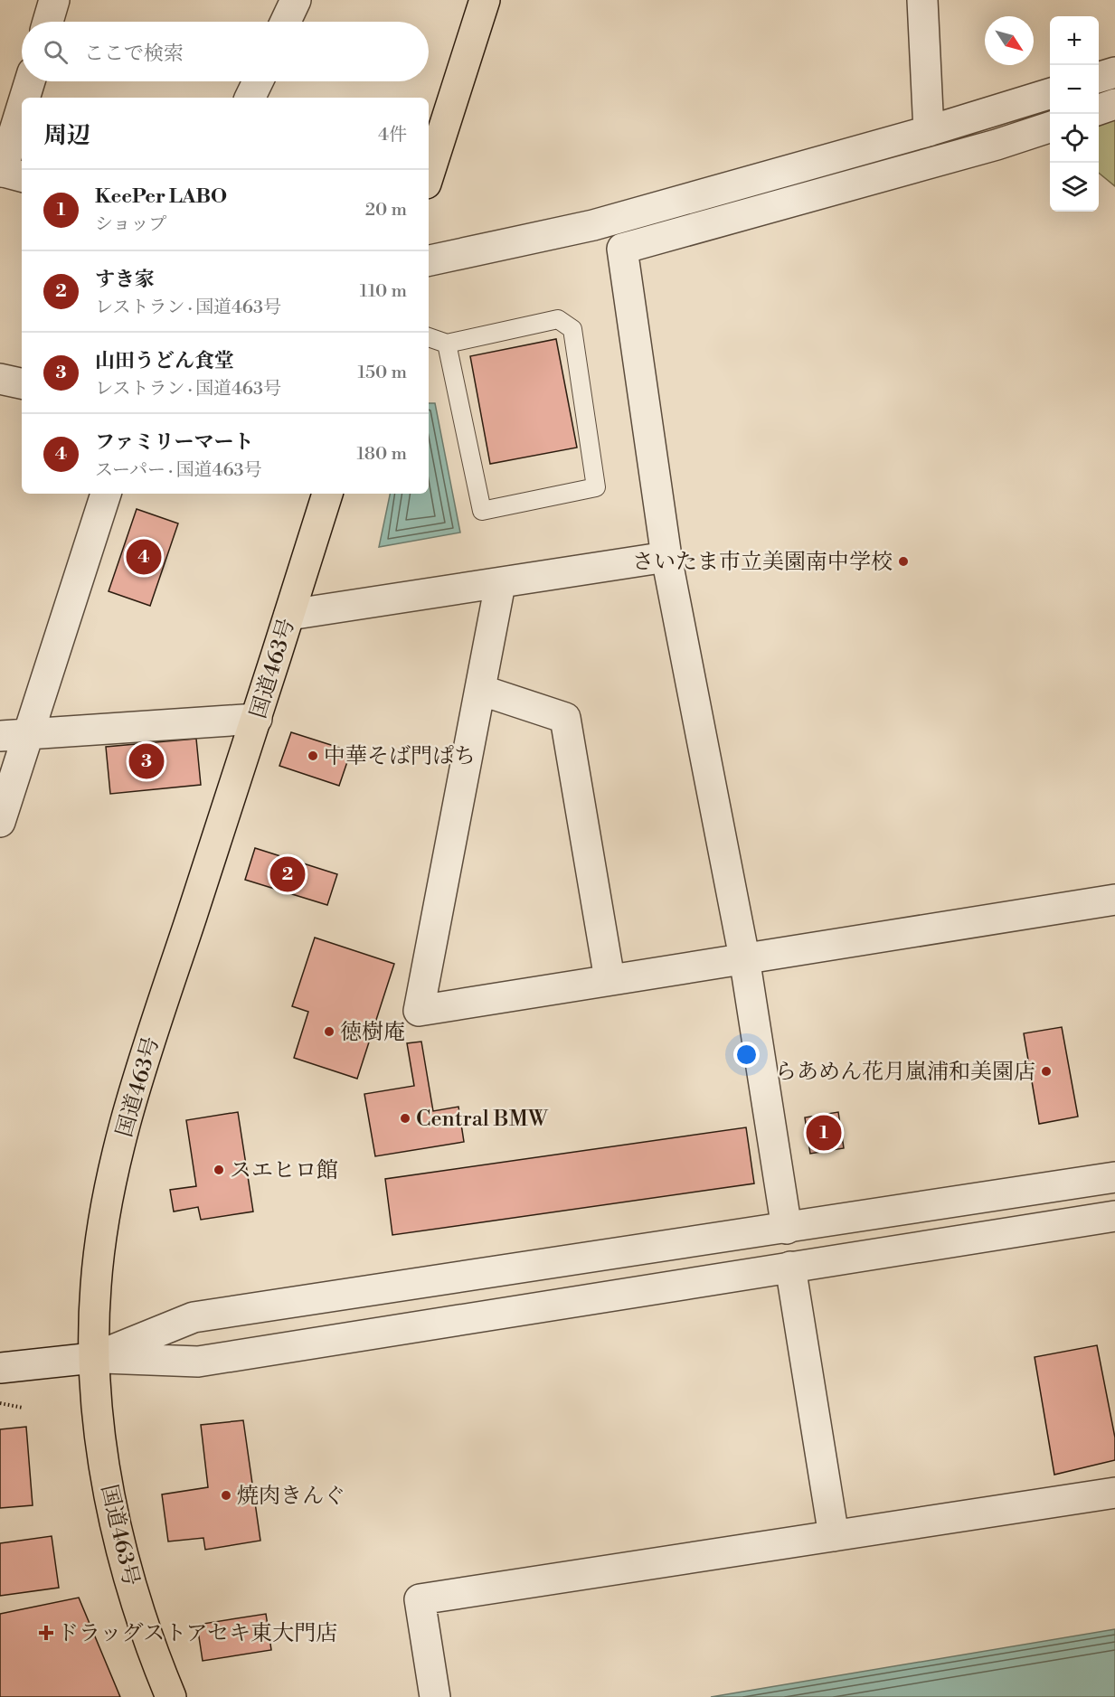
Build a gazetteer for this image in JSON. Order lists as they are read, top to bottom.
{
  "streets": {
    "highway": ["国道463号"]
  },
  "places": {
    "other": [
      "さいたま市立美園南中学校",
      "中華そば門ぱち",
      "徳樹庵",
      "らあめん花月嵐浦和美園店",
      "Central BMW",
      "スエヒロ館",
      "焼肉きんぐ"
    ],
    "health": ["ドラッグストアセキ東大門店"]
  },
  "north": "bottom right",
  "page": {
    "map_buttons": ["+", "−"],
    "search": "ここで検索",
    "heading": ["周辺", "4件"],
    "list": [
      {
        "mark": "1",
        "name": "KeePer LABO",
        "note": "ショップ",
        "value": "20 m"
      },
      {
        "mark": "2",
        "name": "すき家",
        "note": "レストラン · 国道463号",
        "value": "110 m"
      },
      {
        "mark": "3",
        "name": "山田うどん食堂",
        "note": "レストラン · 国道463号",
        "value": "150 m"
      },
      {
        "mark": "4",
        "name": "ファミリーマート",
        "note": "スーパー · 国道463号",
        "value": "180 m"
      }
    ],
    "pins": [
      "4",
      "3",
      "2",
      "1"
    ]
  }
}
